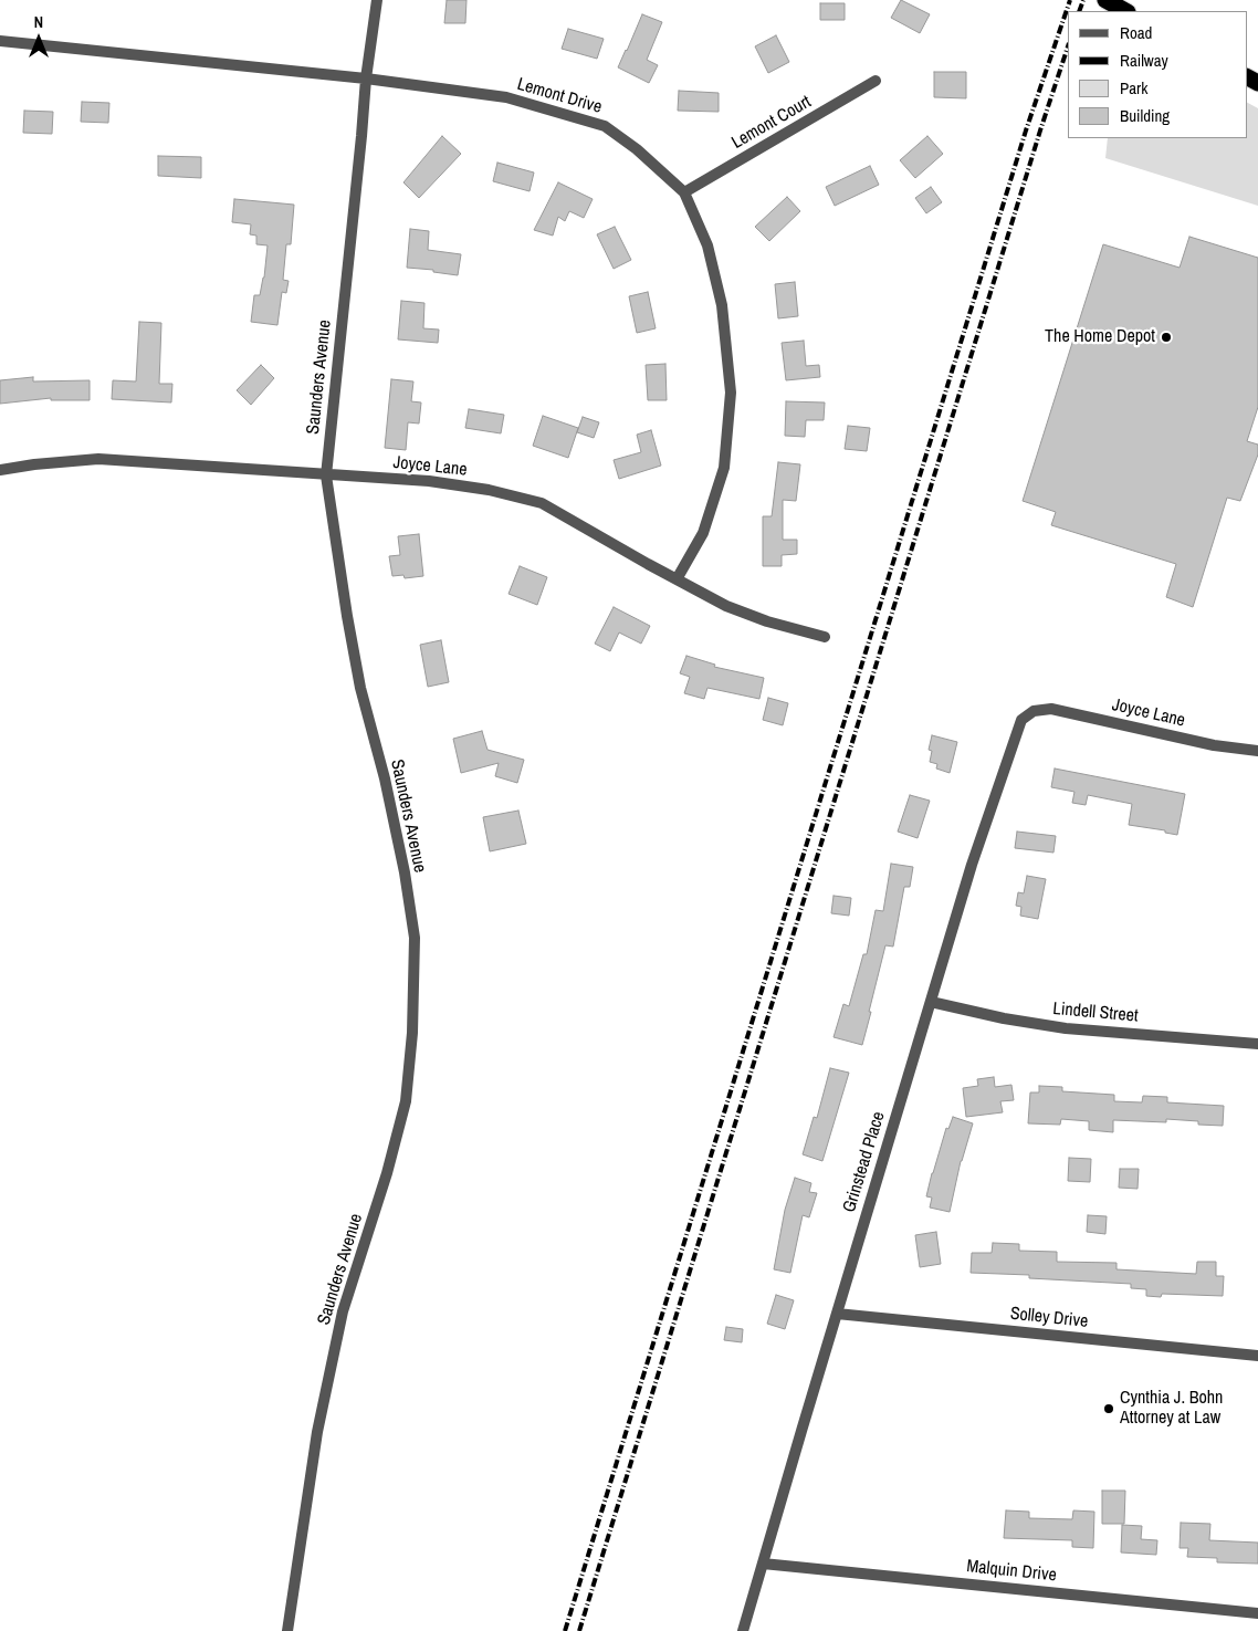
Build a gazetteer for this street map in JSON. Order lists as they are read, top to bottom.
{
  "streets": {
    "street": [
      "Lemont Drive",
      "Lemont Court",
      "Saunders Avenue",
      "Joyce Lane",
      "Lindell Street",
      "Grinstead Place",
      "Solley Drive",
      "Malquin Drive"
    ]
  },
  "crossings": [
    ["Lemont Drive", "Lemont Court"],
    ["Lemont Drive", "Saunders Avenue"],
    ["Lemont Drive", "Joyce Lane"],
    ["Saunders Avenue", "Joyce Lane"],
    ["Joyce Lane", "Grinstead Place"],
    ["Lindell Street", "Grinstead Place"],
    ["Grinstead Place", "Solley Drive"],
    ["Grinstead Place", "Malquin Drive"]
  ],
  "places": ["The Home Depot", "Cynthia J. Bohn Attorney at Law"],
  "legend": [
    "Road",
    "Railway",
    "Park",
    "Building"
  ],
  "north": "top"
}
